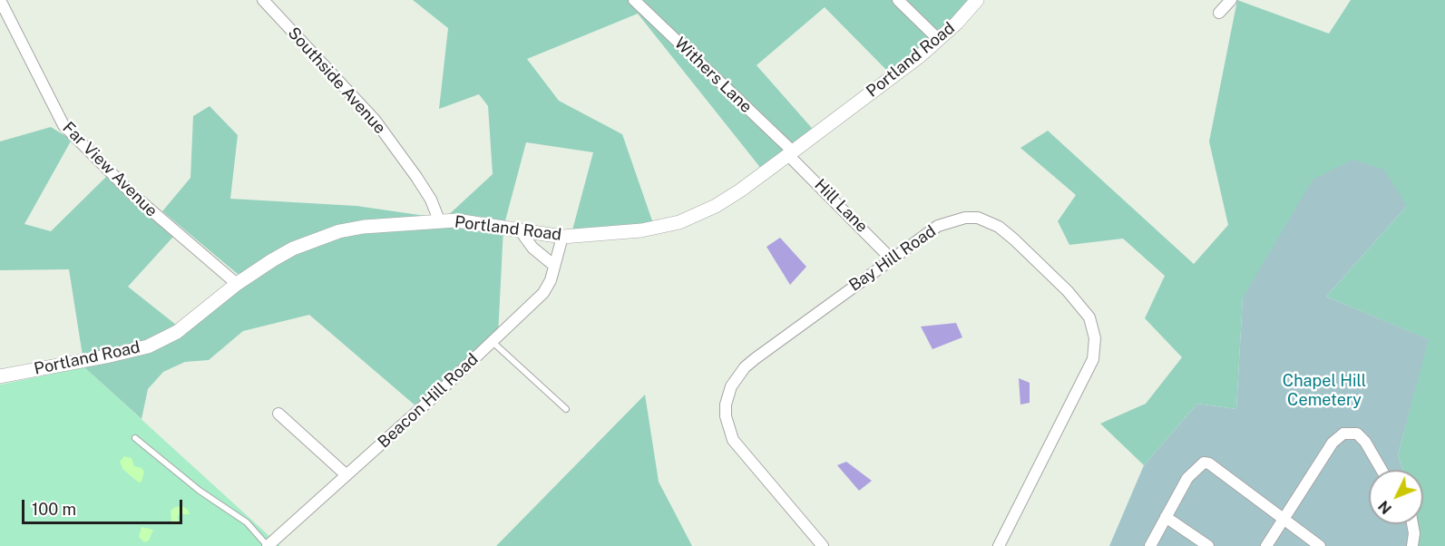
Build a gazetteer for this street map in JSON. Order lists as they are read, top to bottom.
{
  "streets": {
    "street": [
      "Portland Road",
      "Withers Lane",
      "Southside Avenue",
      "Far View Avenue",
      "Hill Lane",
      "Bay Hill Road",
      "Beacon Hill Road"
    ]
  },
  "crossings": [
    ["Portland Road", "Withers Lane"],
    ["Portland Road", "Southside Avenue"],
    ["Portland Road", "Far View Avenue"],
    ["Portland Road", "Hill Lane"],
    ["Portland Road", "Beacon Hill Road"],
    ["Withers Lane", "Hill Lane"],
    ["Hill Lane", "Bay Hill Road"]
  ],
  "parks": ["Chapel Hill Cemetery"],
  "scale_bar": "100 m",
  "north": "bottom left"
}
